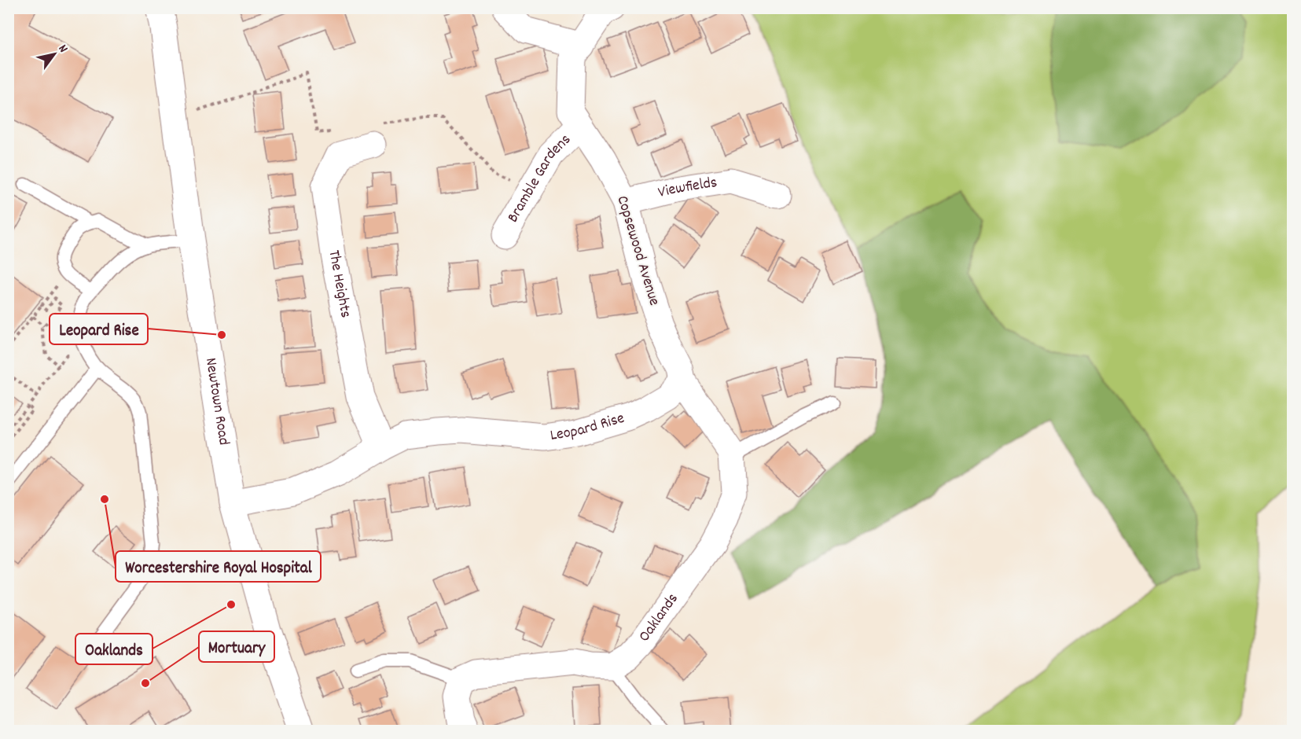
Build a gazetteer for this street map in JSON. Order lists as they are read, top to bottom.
{
  "streets": {
    "street": [
      "Bramble Gardens",
      "Viewfields",
      "Copsewood Avenue",
      "The Heights",
      "Newtown Road",
      "Leopard Rise",
      "Oaklands"
    ]
  },
  "crossings": [
    ["Bramble Gardens", "Copsewood Avenue"],
    ["Viewfields", "Copsewood Avenue"],
    ["Copsewood Avenue", "Leopard Rise"],
    ["Copsewood Avenue", "Oaklands"],
    ["The Heights", "Leopard Rise"],
    ["Newtown Road", "Leopard Rise"],
    ["Leopard Rise", "Oaklands"]
  ],
  "places": [
    "Leopard Rise",
    "Worcestershire Royal Hospital",
    "Oaklands",
    "Mortuary"
  ],
  "north": "top right"
}
